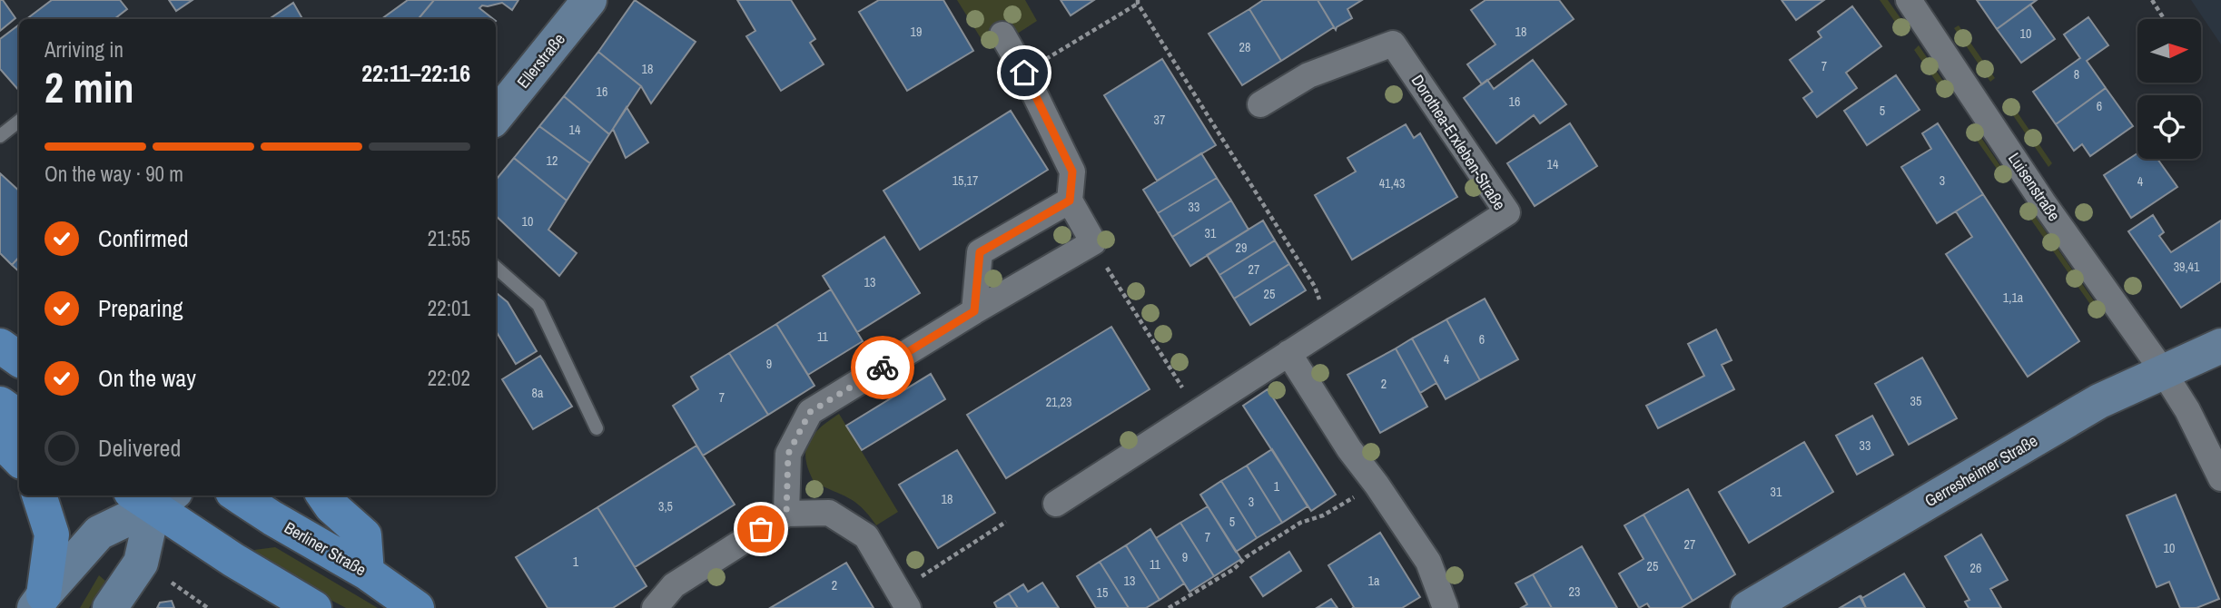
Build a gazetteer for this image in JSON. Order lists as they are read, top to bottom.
{
  "streets": {
    "main road": ["Berliner Straße"],
    "street": [
      "Ellerstraße",
      "Dorothea-Erxleben-Straße",
      "Luisenstraße",
      "Gerresheimer Straße"
    ]
  },
  "crossings": [
    ["Luisenstraße", "Gerresheimer Straße"]
  ],
  "house_numbers": [
    "19",
    "18",
    "10",
    "28",
    "7",
    "18",
    "8",
    "16",
    "16",
    "6",
    "5",
    "37",
    "14",
    "12",
    "14",
    "15,17",
    "3",
    "4",
    "41,43",
    "33",
    "10",
    "31",
    "29",
    "39,41",
    "27",
    "13",
    "25",
    "1,1a",
    "11",
    "6",
    "4",
    "9",
    "2",
    "8a",
    "7",
    "35",
    "21,23",
    "33",
    "1",
    "31",
    "18",
    "3",
    "3,5",
    "5",
    "7",
    "27",
    "10",
    "9",
    "1",
    "11",
    "25",
    "26",
    "13",
    "1a",
    "2",
    "23",
    "15"
  ],
  "north": "right",
  "page": {
    "heading": ["2 min", "Arriving in", "22:11–22:16"],
    "bar": "On the way · 90 m",
    "list": [
      ["Confirmed", "21:55"],
      ["Preparing", "22:01"],
      ["On the way", "22:02"],
      "Delivered"
    ]
  }
}
